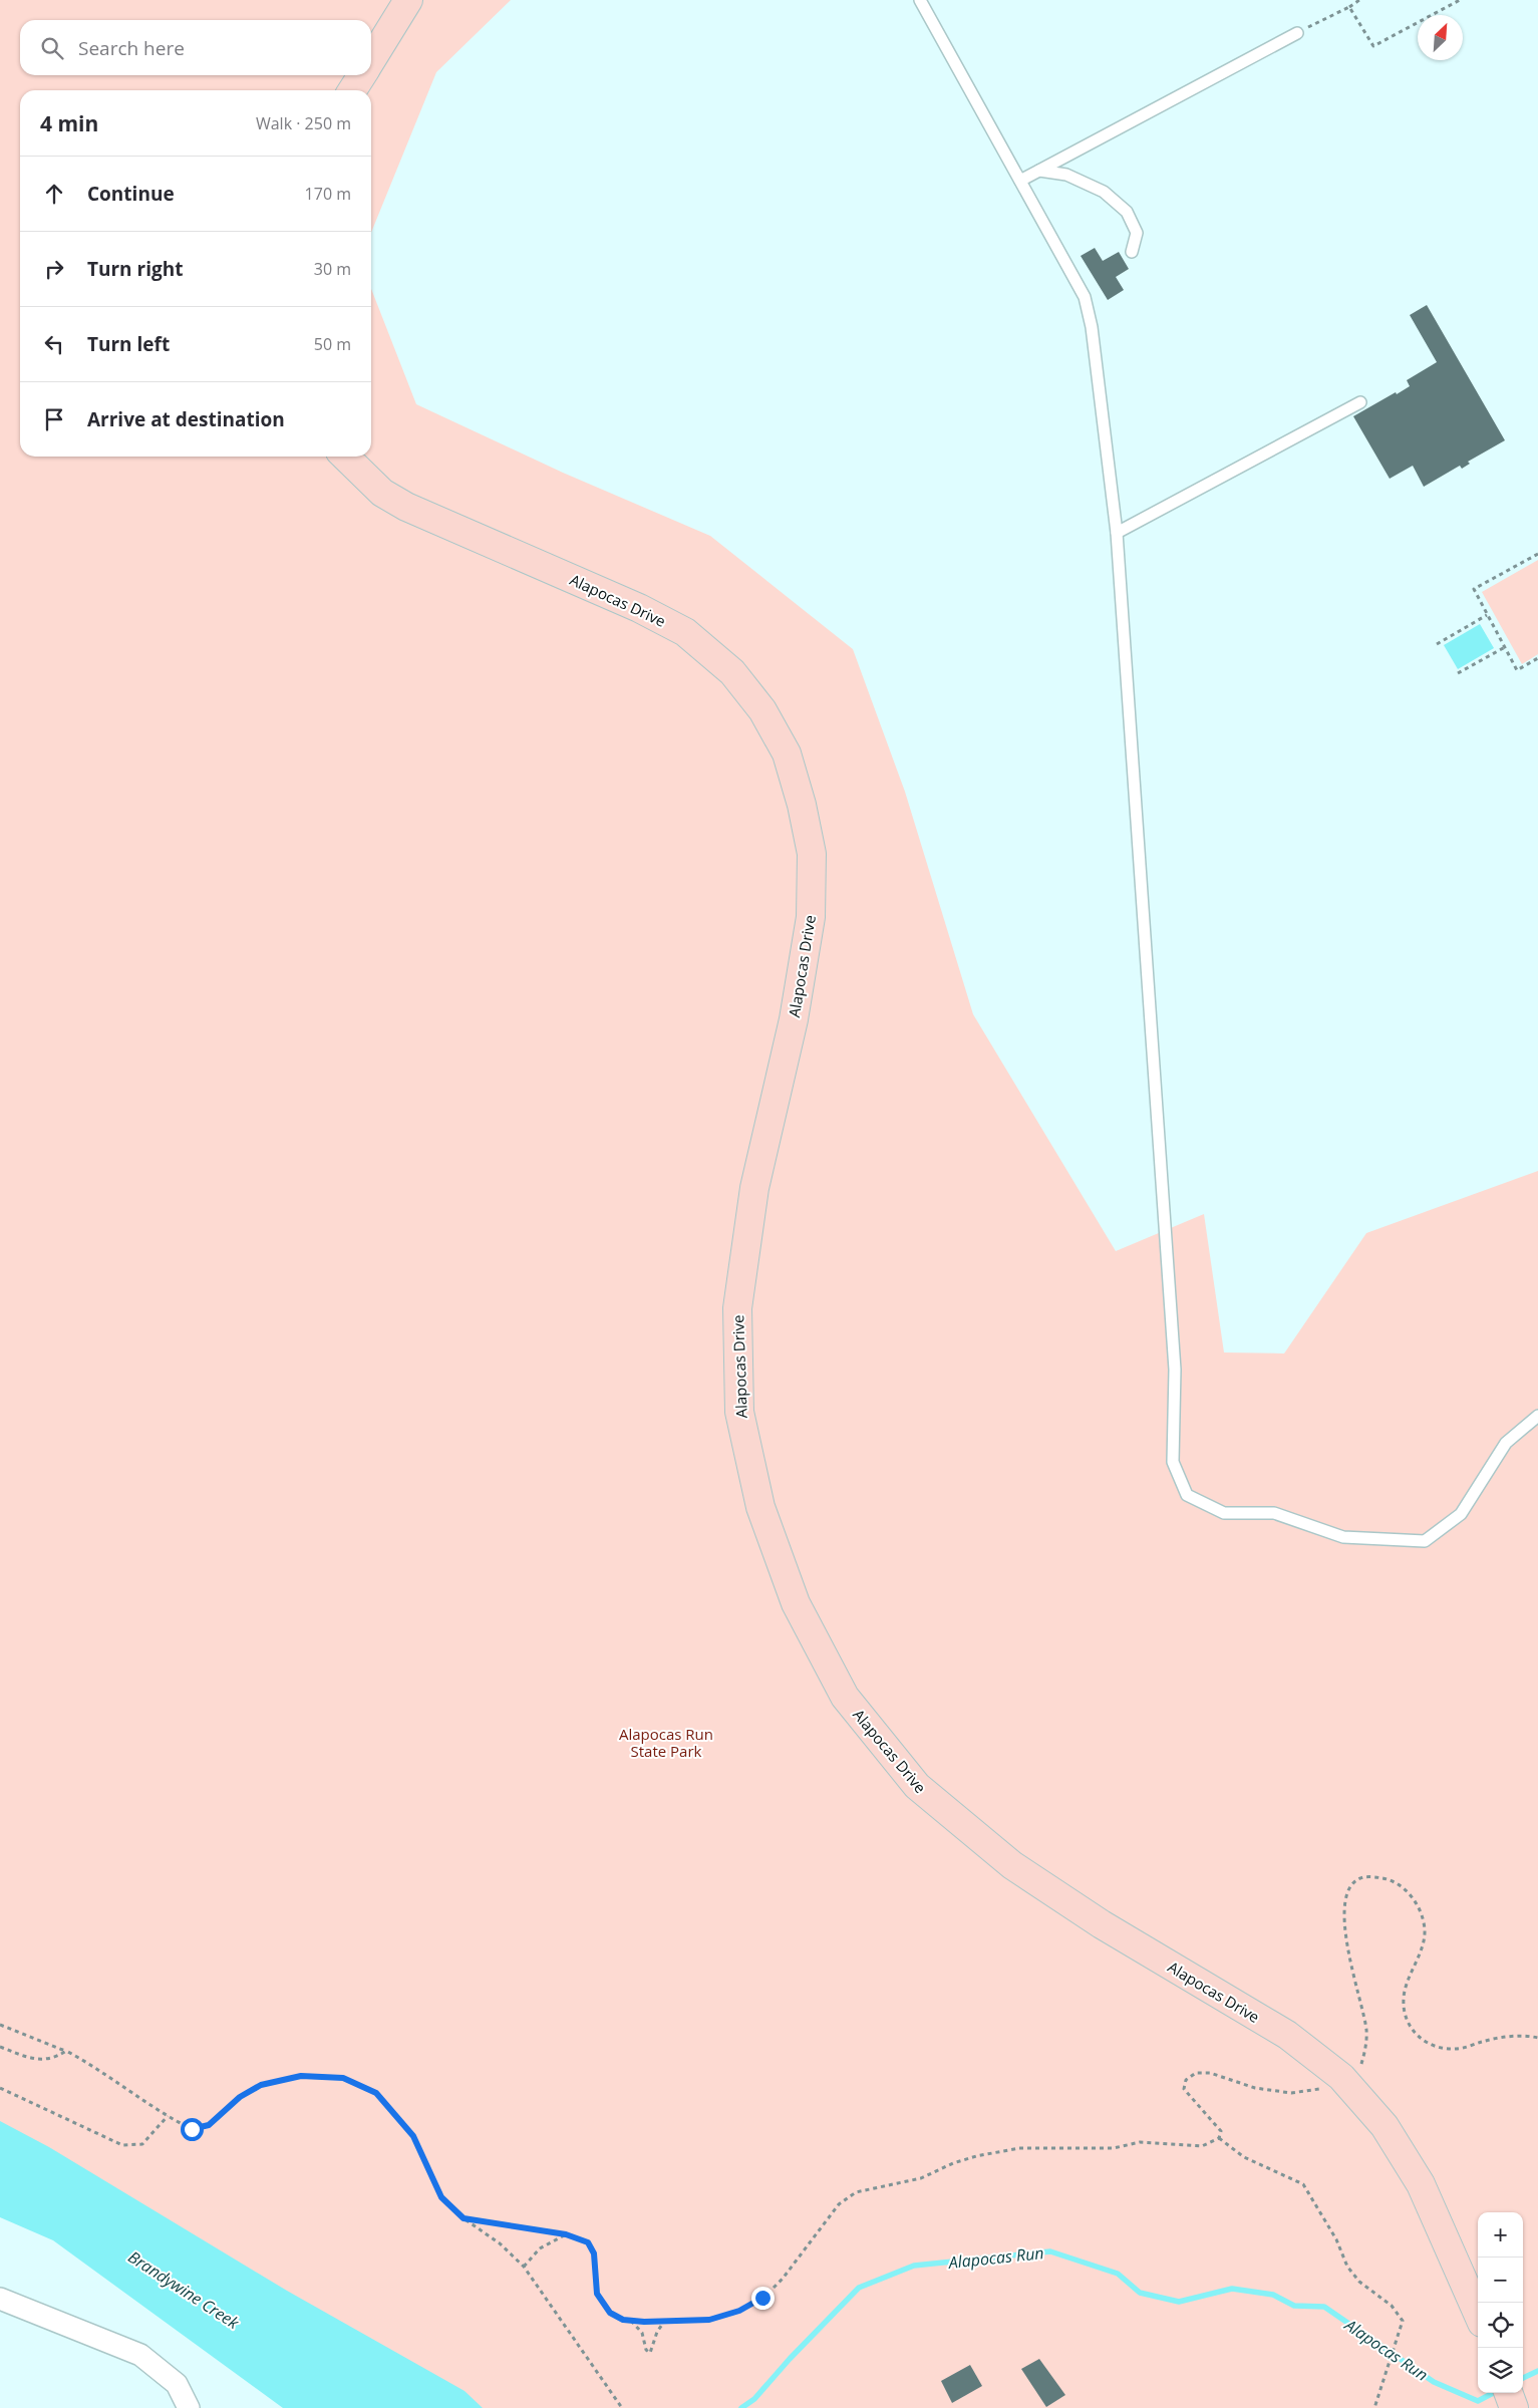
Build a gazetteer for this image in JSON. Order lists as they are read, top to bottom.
{
  "streets": {
    "street": ["Alapocas Drive"]
  },
  "water": ["Alapocas Run", "Brandywine Creek"],
  "parks": ["Alapocas Run State Park"],
  "north": "top right",
  "page": {
    "search": "Search here",
    "heading": ["4 min", "Walk · 250 m"],
    "list": [
      ["Continue", "170 m"],
      ["Turn right", "30 m"],
      ["Turn left", "50 m"],
      "Arrive at destination"
    ],
    "map_buttons": ["+", "−"]
  }
}
